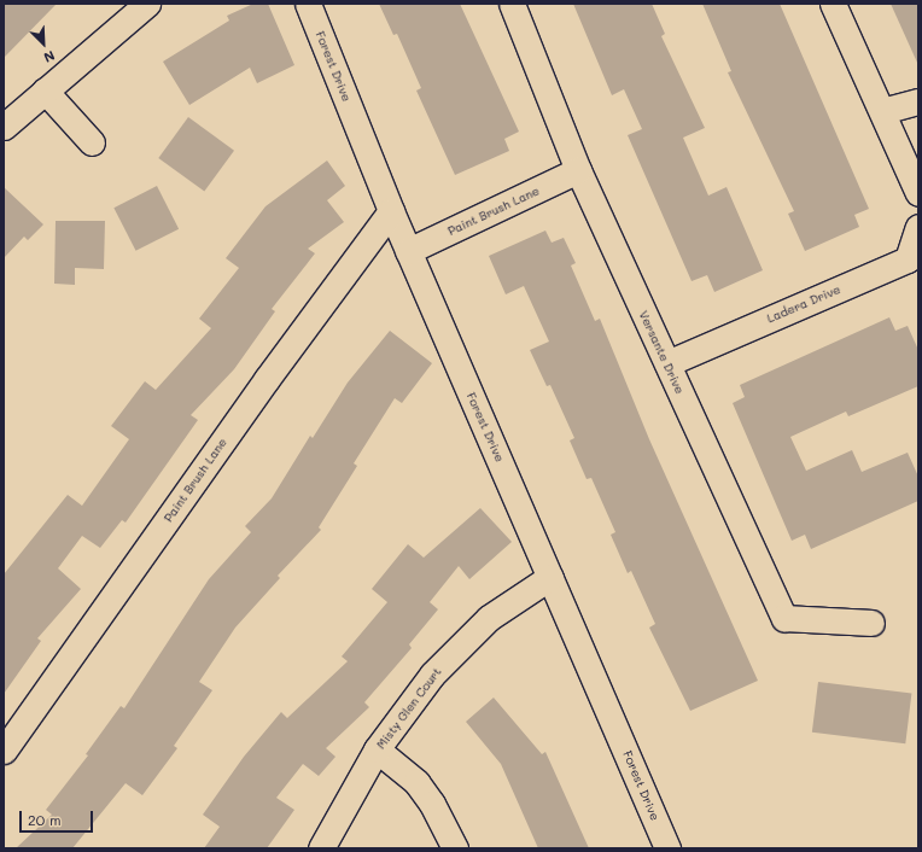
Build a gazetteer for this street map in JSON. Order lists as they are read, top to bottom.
{
  "streets": {
    "street": [
      "Forest Drive",
      "Paint Brush Lane",
      "Ladera Drive",
      "Versante Drive",
      "Misty Glen Court"
    ]
  },
  "crossings": [
    ["Forest Drive", "Paint Brush Lane"],
    ["Forest Drive", "Misty Glen Court"],
    ["Paint Brush Lane", "Versante Drive"],
    ["Ladera Drive", "Versante Drive"]
  ],
  "scale_bar": "20 m",
  "north": "bottom right"
}
